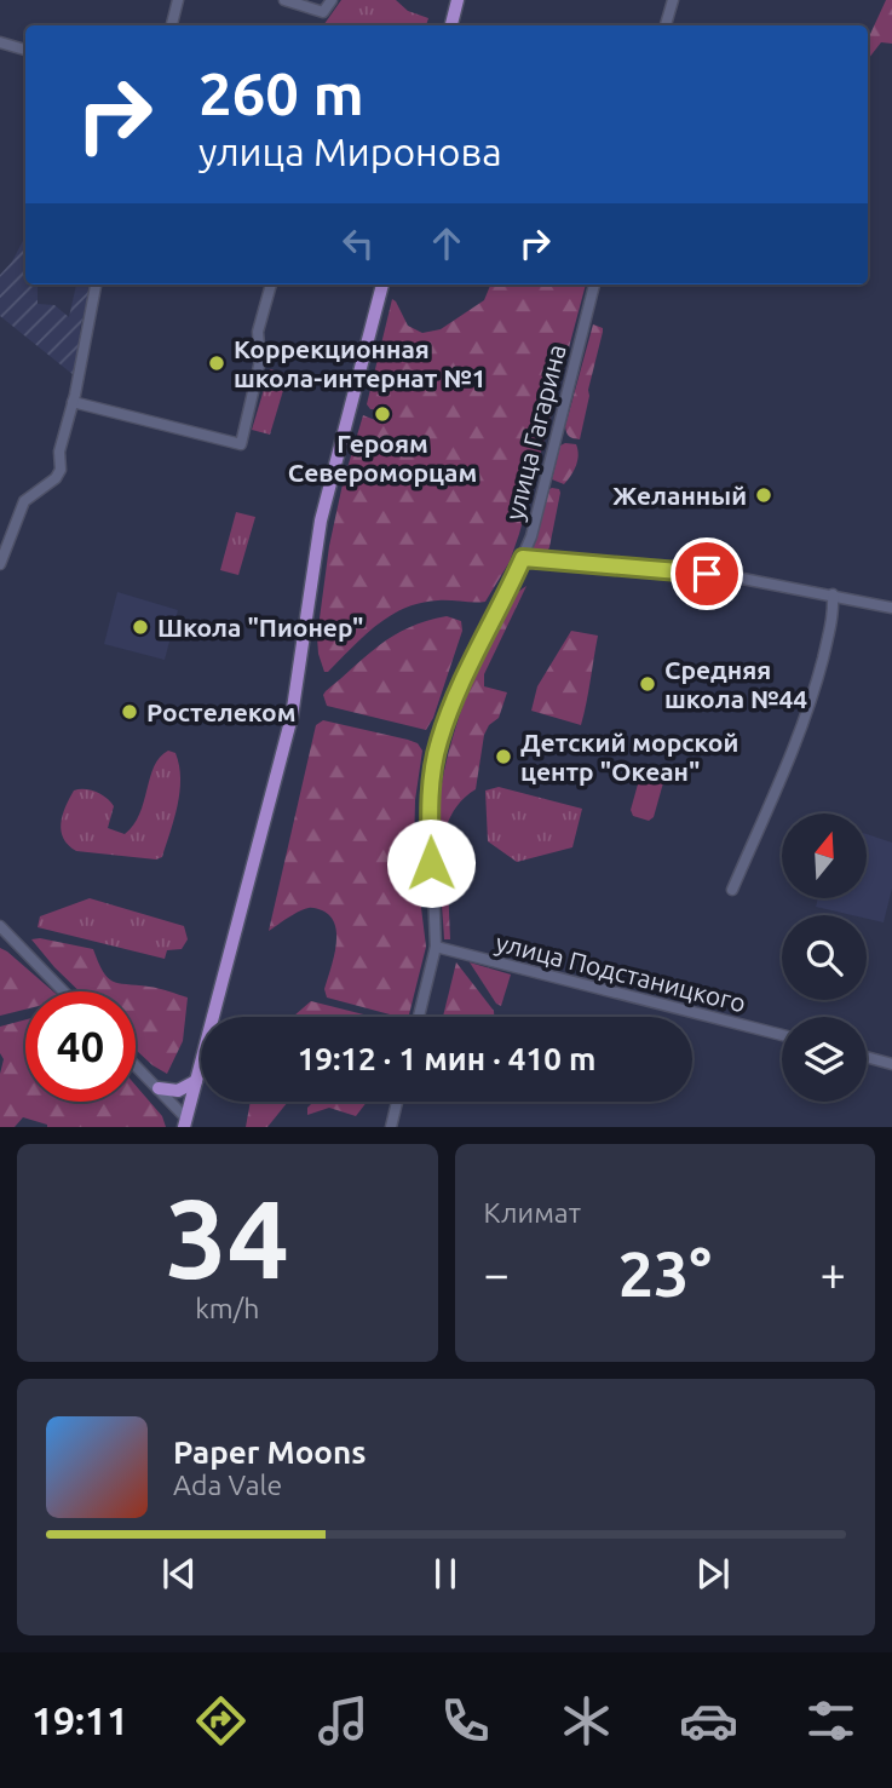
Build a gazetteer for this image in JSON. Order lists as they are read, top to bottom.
{
  "streets": {
    "street": ["улица Гагарина", "улица Подстаницкого"]
  },
  "crossings": [
    ["улица Гагарина", "улица Подстаницкого"]
  ],
  "places": [
    "Коррекционная школа-интернат №1",
    "Героям Cевероморцам",
    "Желанный",
    "Школа \"Пионер\"",
    "Средняя школа №44",
    "Ростелеком",
    "Детский морской центр \"Океан\""
  ],
  "north": "top",
  "page": {
    "turn": ["260 m", "улица Миронова"],
    "limit": "40",
    "trip": "19:12 · 1 мин · 410 m",
    "tile": [
      ["34", "km/h"],
      "Климат"
    ],
    "heat": ["−", "23°", "+"],
    "song": ["Paper Moons", "Ada Vale"],
    "tabs": "19:11"
  }
}
